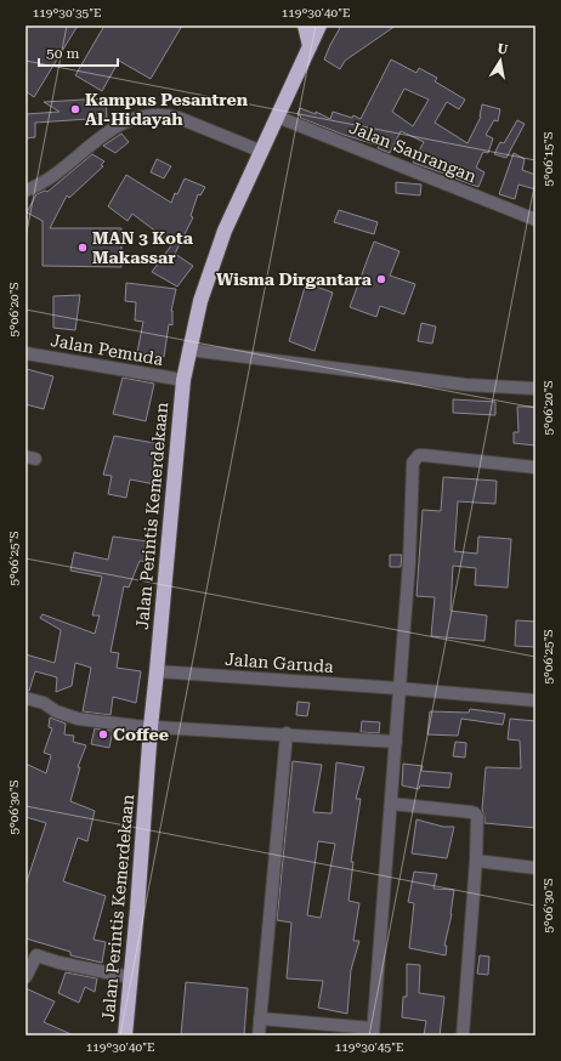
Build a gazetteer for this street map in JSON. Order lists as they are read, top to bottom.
{
  "streets": {
    "highway": ["Jalan Perintis Kemerdekaan"],
    "street": ["Jalan Sanrangan", "Jalan Pemuda", "Jalan Garuda"]
  },
  "crossings": [
    ["Jalan Sanrangan", "Jalan Perintis Kemerdekaan"],
    ["Jalan Pemuda", "Jalan Perintis Kemerdekaan"],
    ["Jalan Perintis Kemerdekaan", "Jalan Garuda"]
  ],
  "places": [
    "Kampus Pesantren Al-Hidayah",
    "MAN 3 Kota Makassar",
    "Wisma Dirgantara",
    "Coffee"
  ],
  "scale_bar": "50 m",
  "north": "top",
  "coordinates": [
    "119°30'35\"E",
    "119°30'40\"E",
    "5°06'15\"S",
    "5°06'20\"S",
    "5°06'25\"S",
    "5°06'30\"S",
    "119°30'45\"E"
  ]
}
